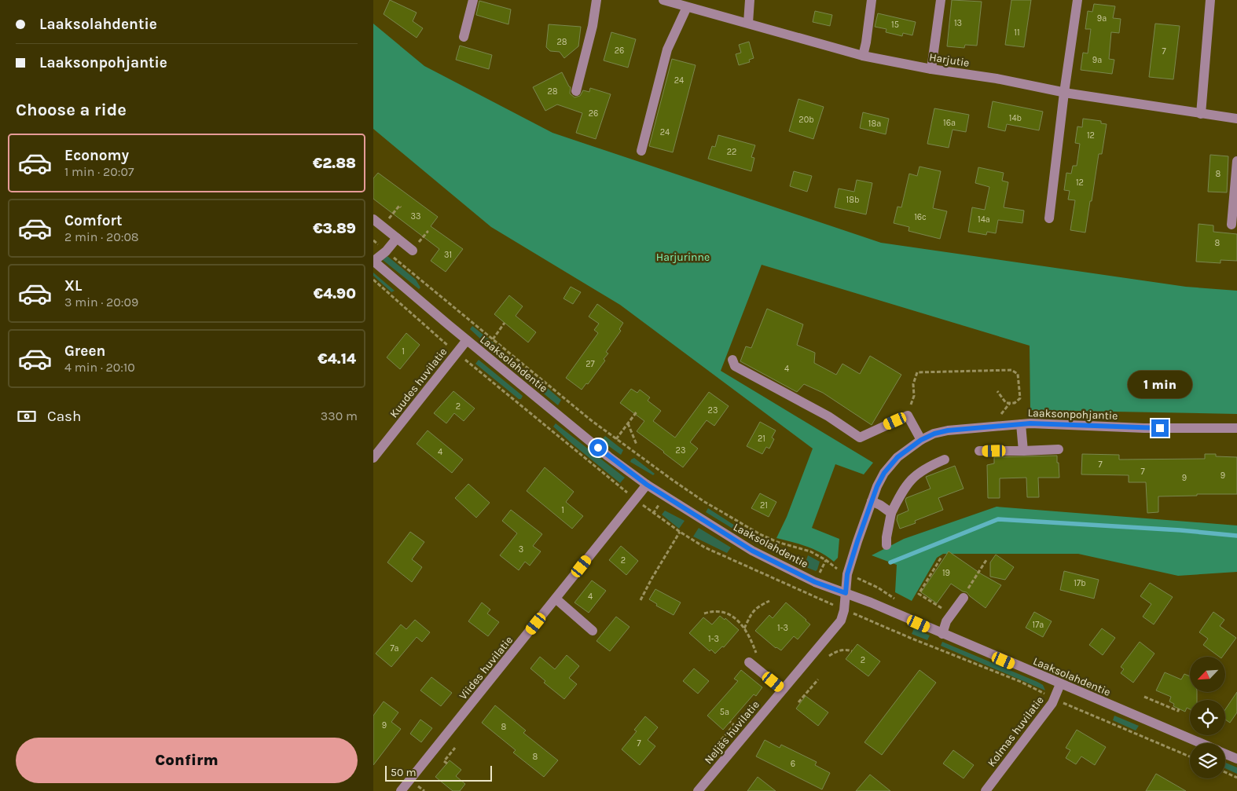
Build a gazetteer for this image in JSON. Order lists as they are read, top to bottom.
{
  "streets": {
    "street": [
      "Harjutie",
      "Laaksolahdentie",
      "Kuudes huvilatie",
      "Laaksonpohjantie",
      "Viides huvilatie",
      "Kolmas huvilatie",
      "Neljäs huvilatie"
    ]
  },
  "crossings": [
    ["Laaksolahdentie", "Kuudes huvilatie"],
    ["Laaksolahdentie", "Laaksonpohjantie"],
    ["Laaksolahdentie", "Viides huvilatie"],
    ["Laaksolahdentie", "Kolmas huvilatie"],
    ["Laaksolahdentie", "Neljäs huvilatie"],
    ["Laaksonpohjantie", "Neljäs huvilatie"]
  ],
  "parks": ["Harjurinne"],
  "house_numbers": [
    "9a",
    "13",
    "15",
    "11",
    "28",
    "26",
    "7",
    "9a",
    "24",
    "28",
    "26",
    "14b",
    "20b",
    "16a",
    "18a",
    "24",
    "12",
    "22",
    "8",
    "12",
    "18b",
    "33",
    "16c",
    "14a",
    "8",
    "31",
    "1",
    "27",
    "4",
    "2",
    "23",
    "21",
    "23",
    "4",
    "7",
    "7",
    "9",
    "9",
    "21",
    "1",
    "3",
    "2",
    "19",
    "17b",
    "4",
    "17a",
    "1-3",
    "1-3",
    "7a",
    "2",
    "5a",
    "9",
    "8",
    "7",
    "8",
    "6"
  ],
  "scale_bar": "50 m",
  "north": "bottom left",
  "page": {
    "banner": ["Laaksolahdentie", "Laaksonpohjantie"],
    "heading": "Choose a ride",
    "list": [
      {
        "name": "Economy",
        "note": "1 min · 20:07",
        "value": "€2.88"
      },
      {
        "name": "Comfort",
        "note": "2 min · 20:08",
        "value": "€3.89"
      },
      {
        "name": "XL",
        "note": "3 min · 20:09",
        "value": "€4.90"
      },
      {
        "name": "Green",
        "note": "4 min · 20:10",
        "value": "€4.14"
      }
    ],
    "bubble": "1 min",
    "pay": ["Cash", "330 m"],
    "buttons": "Confirm",
    "scale": "50 m"
  }
}
